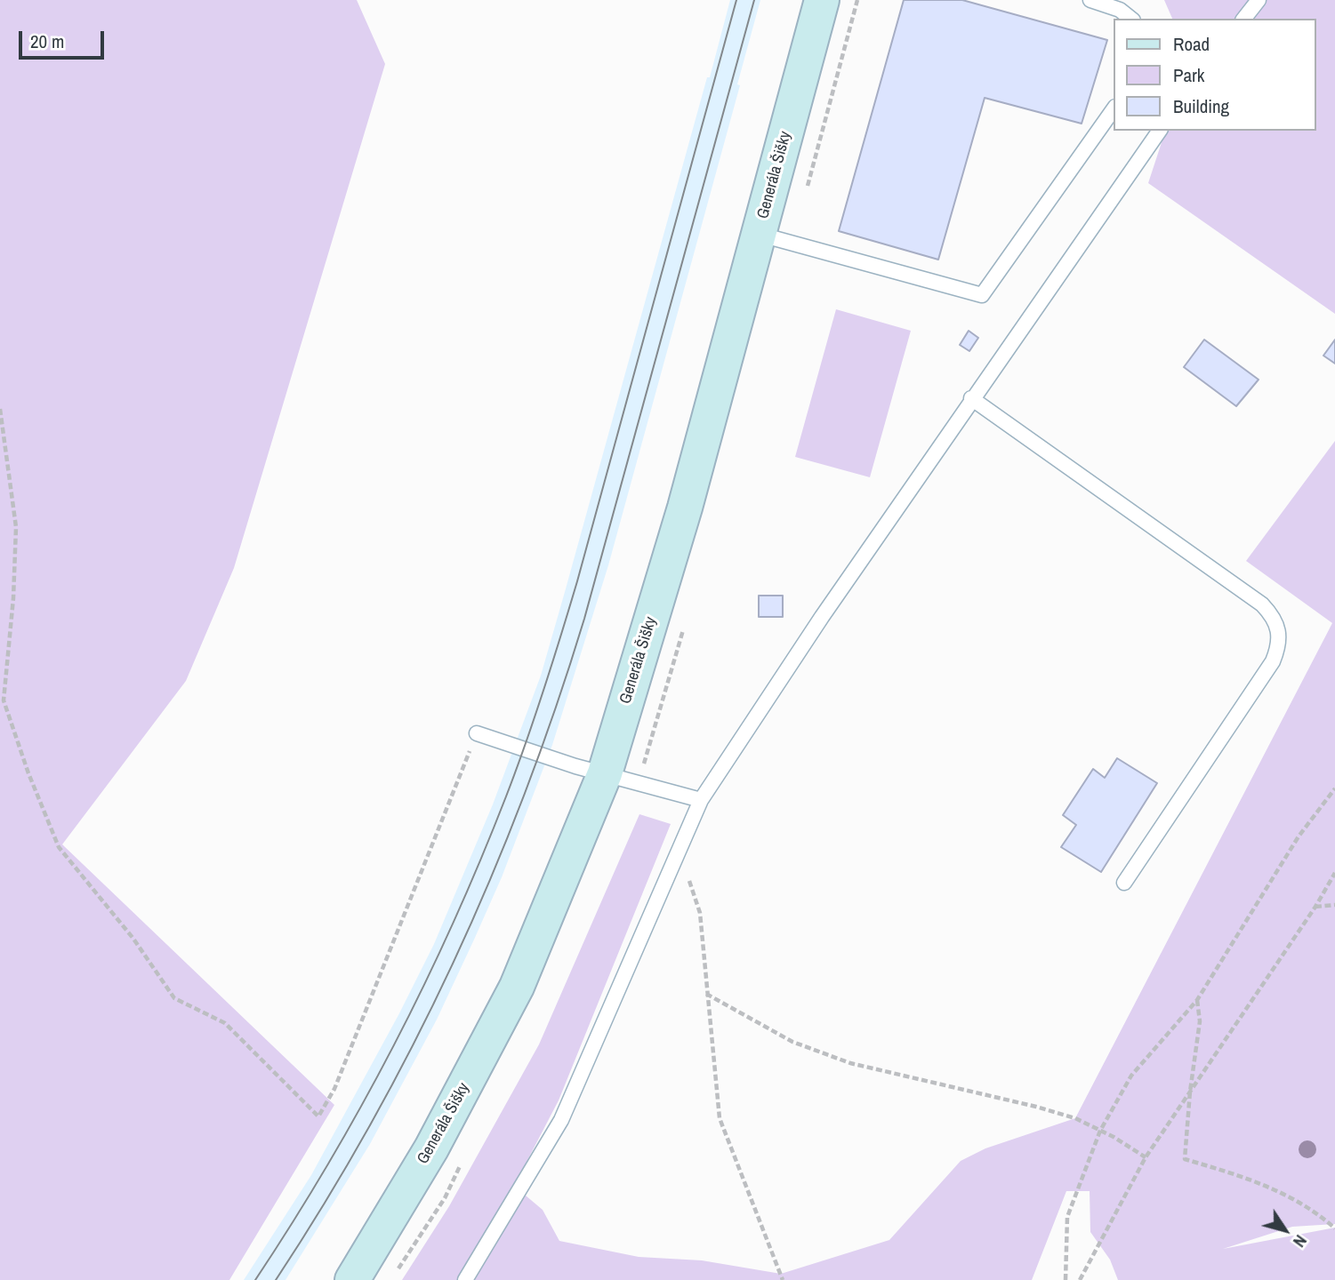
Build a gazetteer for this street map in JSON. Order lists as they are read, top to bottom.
{
  "streets": {
    "main road": ["Generála Šišky"]
  },
  "legend": ["Road", "Park", "Building"],
  "scale_bar": "20 m",
  "north": "bottom right"
}
